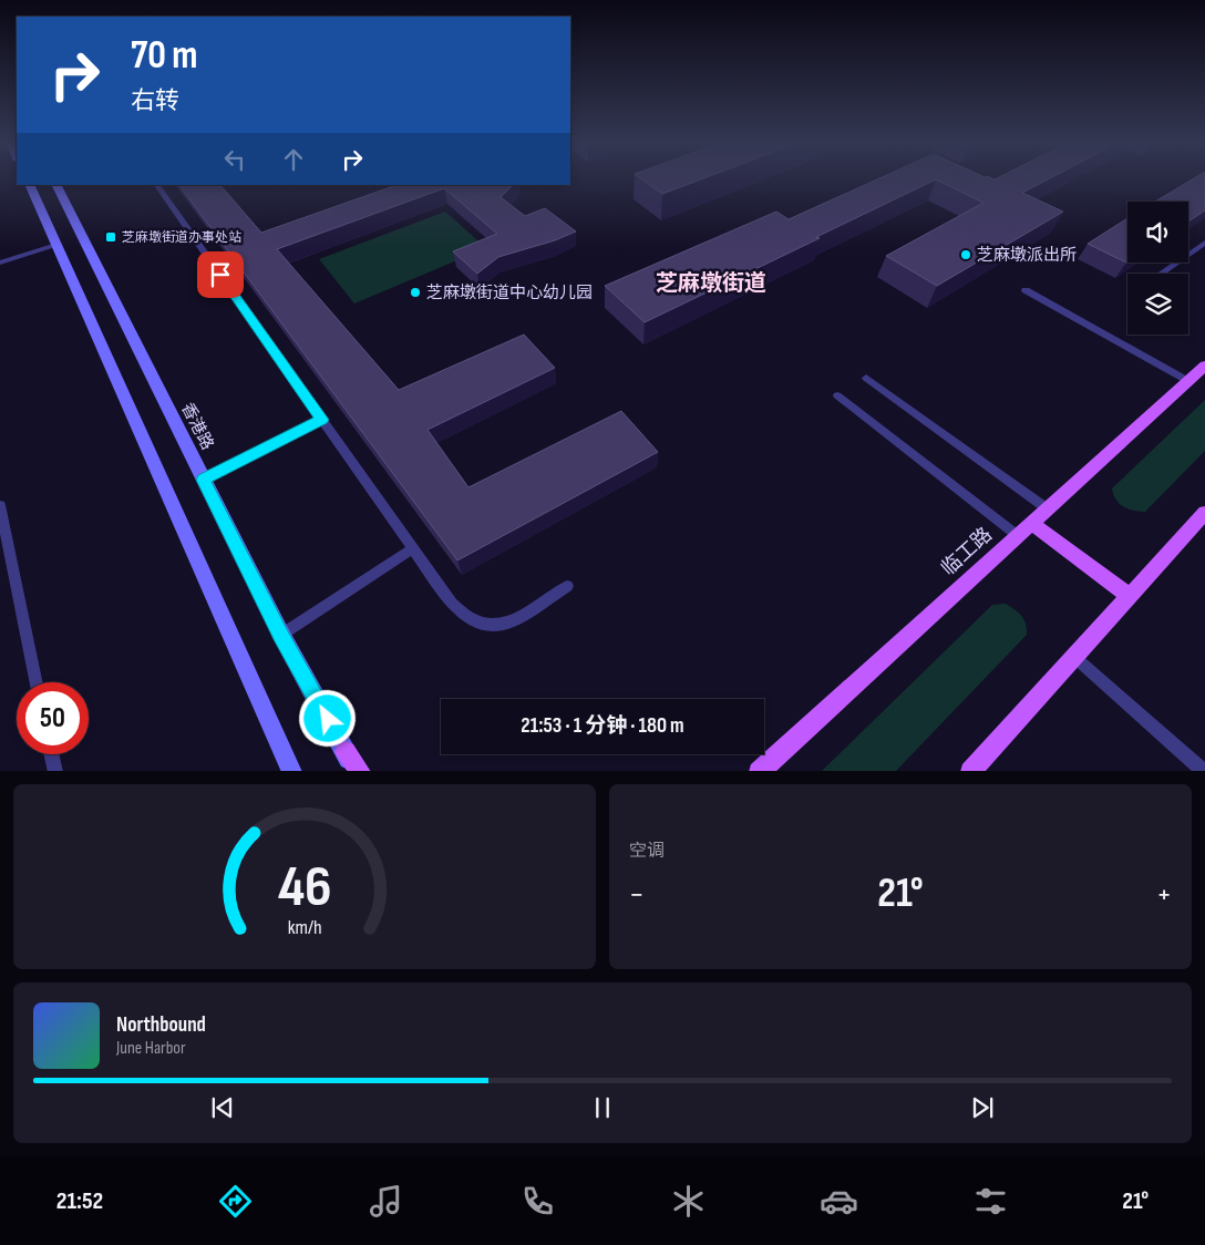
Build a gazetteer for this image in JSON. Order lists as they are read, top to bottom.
{
  "streets": {
    "main road": ["香港路", "临工路"]
  },
  "districts": ["芝麻墩街道"],
  "places": {
    "transit": ["芝麻墩街道办事处站"],
    "other": ["芝麻墩派出所", "芝麻墩街道中心幼儿园"]
  },
  "page": {
    "turn": ["70 m", "右转"],
    "limit": "50",
    "trip": "21:53 · 1 分钟 · 180 m",
    "tile": "空调",
    "heat": ["−", "21°", "+"],
    "song": ["Northbound", "June Harbor"],
    "tabs": ["21:52", "21°"],
    "gauge": ["46", "km/h"]
  }
}
